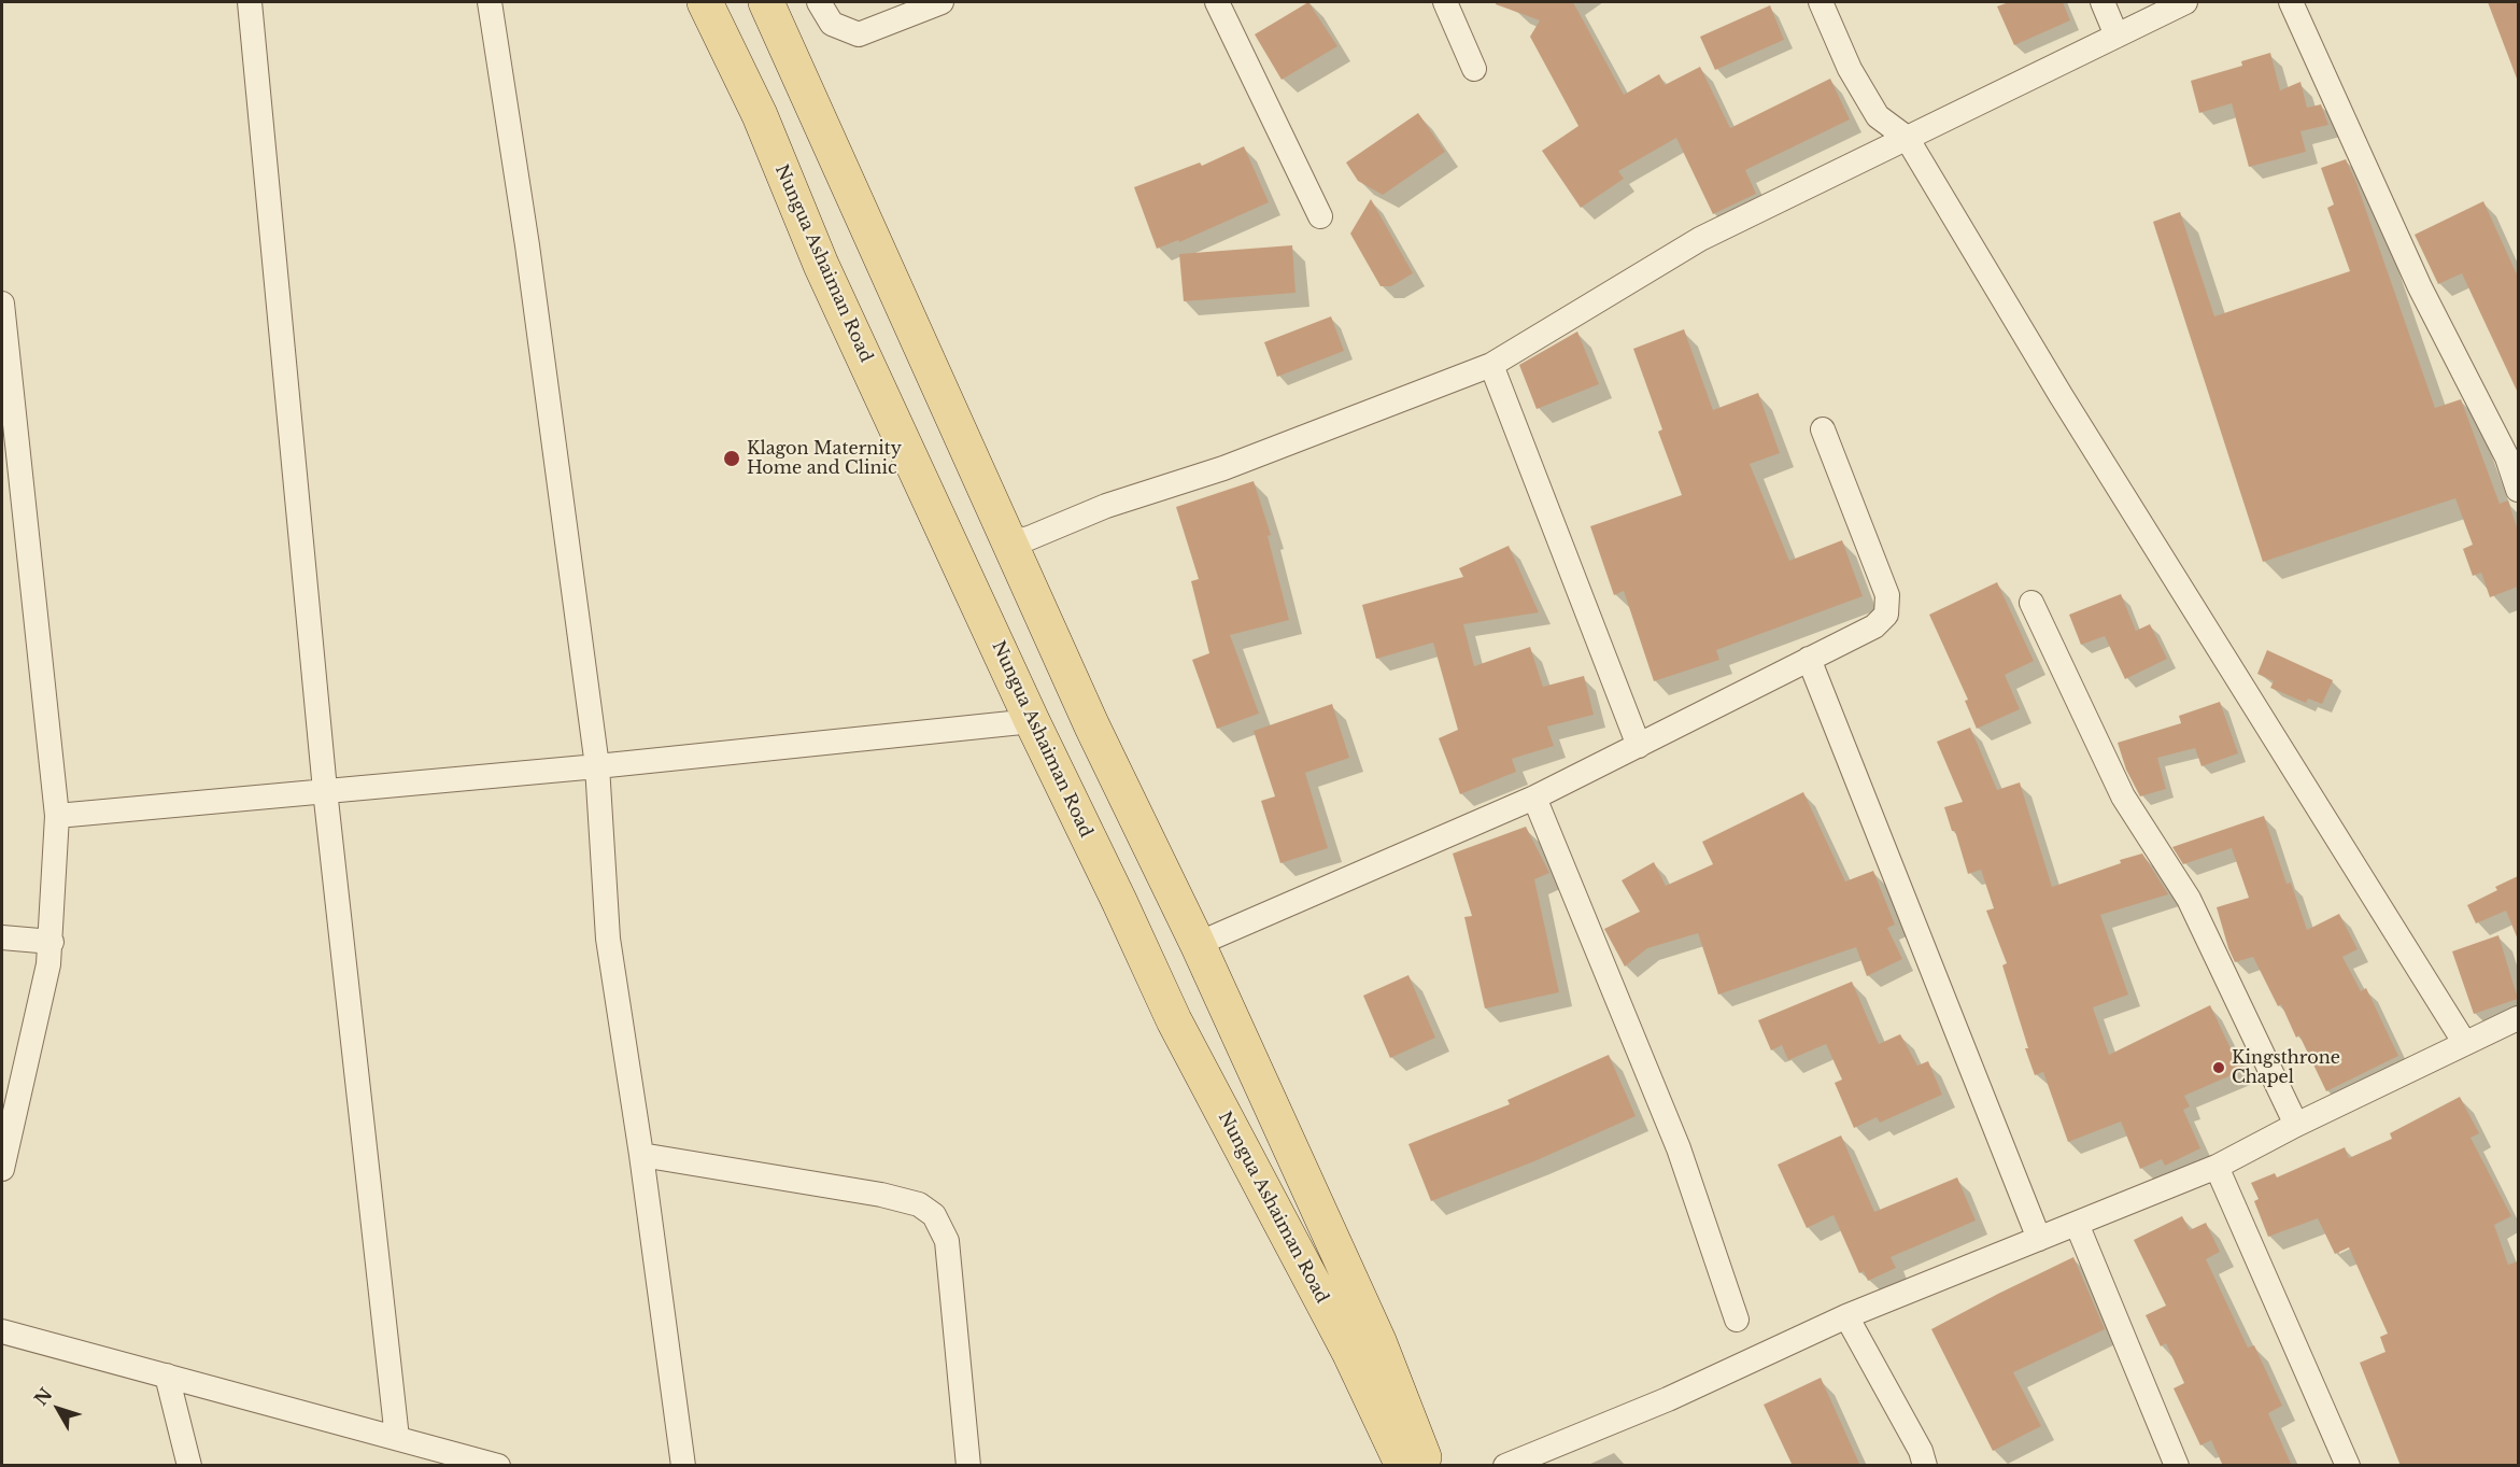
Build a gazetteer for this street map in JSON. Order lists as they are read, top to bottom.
{
  "streets": {
    "main road": ["Nungua Ashaiman Road"]
  },
  "places": ["Klagon Maternity Home and Clinic", "Kingsthrone Chapel"],
  "north": "top left"
}
